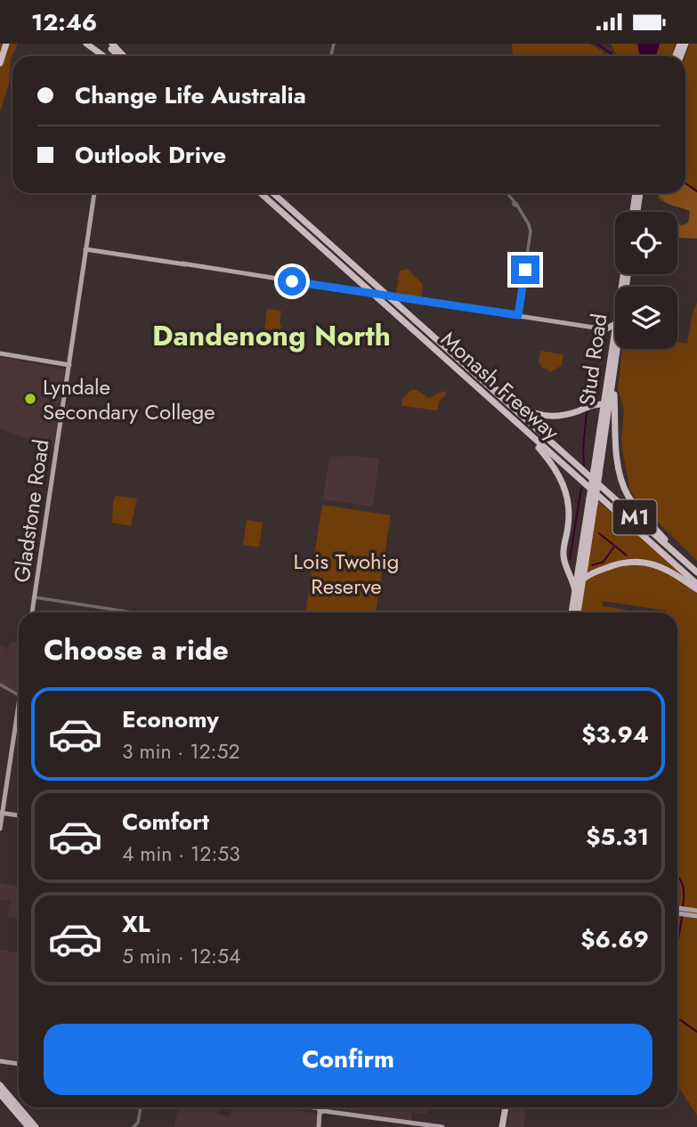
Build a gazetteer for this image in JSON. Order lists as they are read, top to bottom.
{
  "streets": {
    "highway": ["Stud Road", "Monash Freeway", "M1"],
    "main road": ["Gladstone Road"]
  },
  "districts": ["Dandenong North"],
  "parks": ["Lois Twohig Reserve"],
  "places": ["Lyndale Secondary College"],
  "page": {
    "status": "12:46",
    "banner": ["Change Life Australia", "Outlook Drive"],
    "heading": "Choose a ride",
    "list": [
      {
        "name": "Economy",
        "note": "3 min · 12:52",
        "value": "$3.94"
      },
      {
        "name": "Comfort",
        "note": "4 min · 12:53",
        "value": "$5.31"
      },
      {
        "name": "XL",
        "note": "5 min · 12:54",
        "value": "$6.69"
      }
    ],
    "buttons": "Confirm"
  }
}
